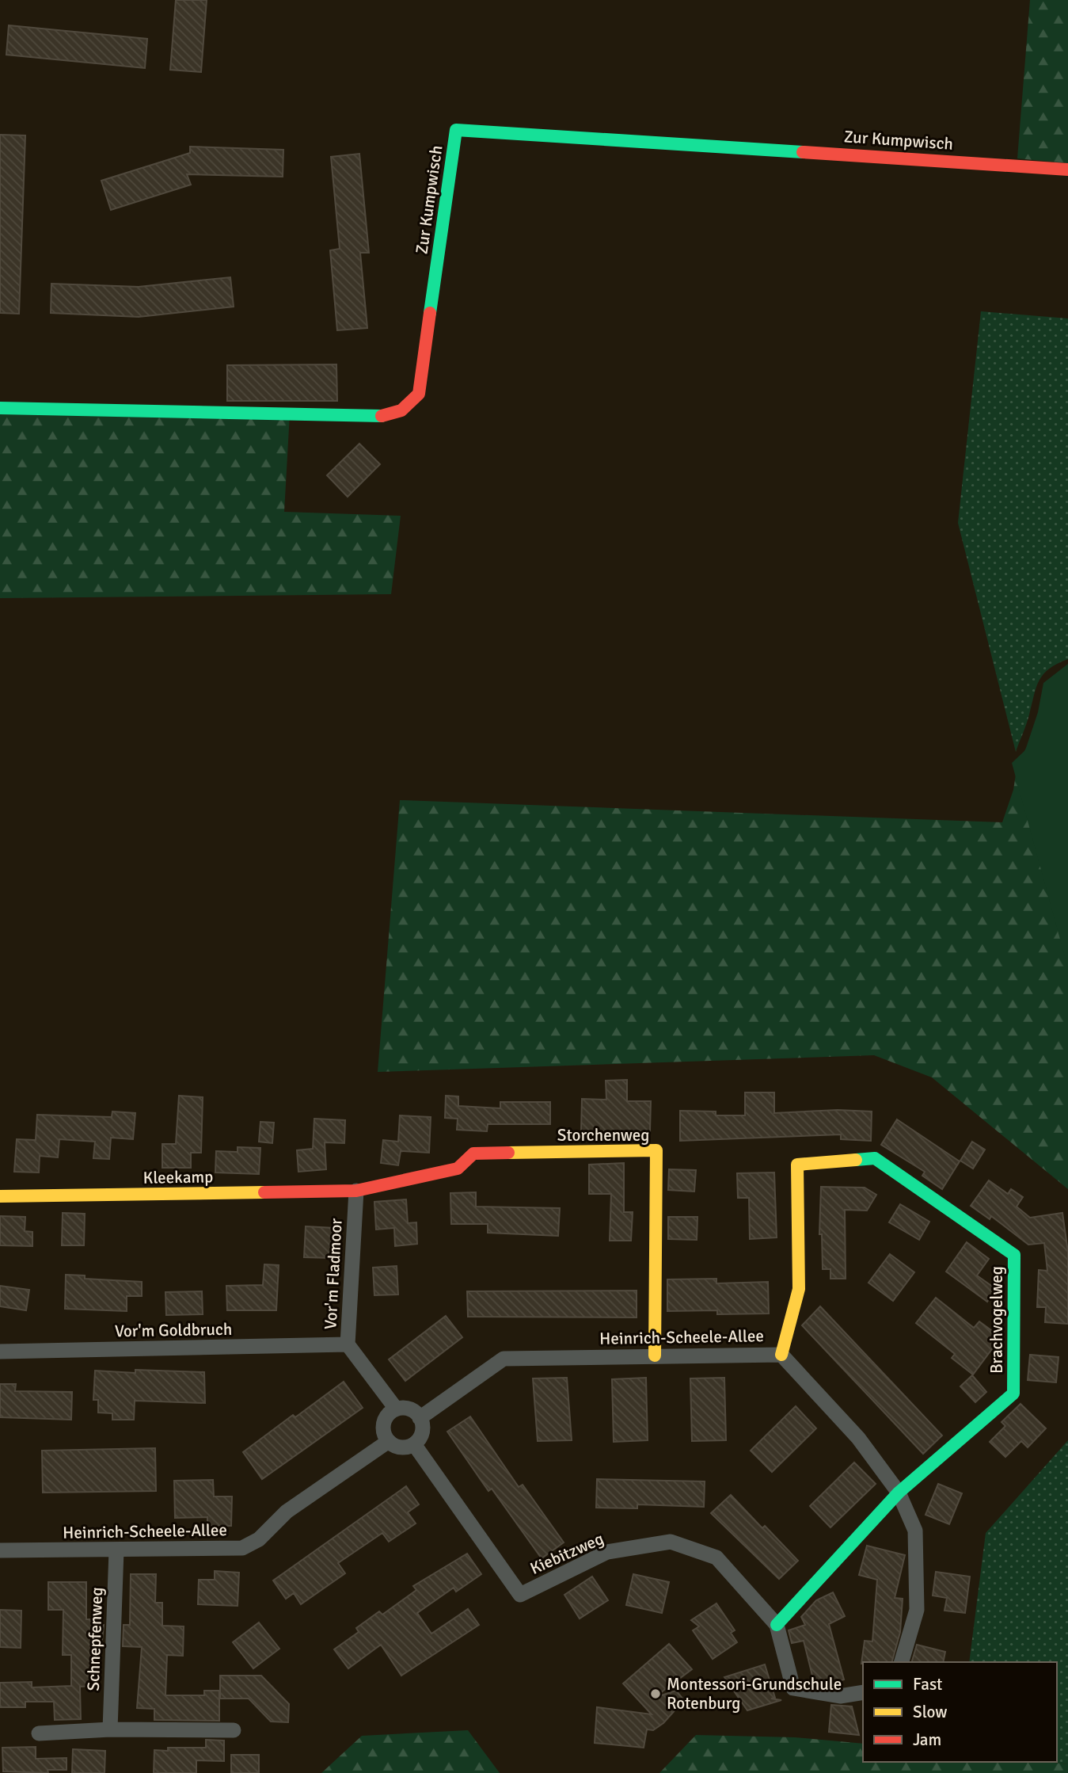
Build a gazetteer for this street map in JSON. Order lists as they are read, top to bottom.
{
  "streets": {
    "street": [
      "Zur Kumpwisch",
      "Storchenweg",
      "Kleekamp",
      "Vor'm Fladmoor",
      "Brachvogelweg",
      "Vor'm Goldbruch",
      "Heinrich-Scheele-Allee",
      "Kiebitzweg",
      "Schnepfenweg"
    ]
  },
  "crossings": [
    ["Storchenweg", "Kleekamp"],
    ["Storchenweg", "Vor'm Fladmoor"],
    ["Storchenweg", "Heinrich-Scheele-Allee"],
    ["Kleekamp", "Vor'm Fladmoor"],
    ["Vor'm Fladmoor", "Vor'm Goldbruch"],
    ["Vor'm Fladmoor", "Heinrich-Scheele-Allee"],
    ["Vor'm Fladmoor", "Kiebitzweg"],
    ["Brachvogelweg", "Heinrich-Scheele-Allee"],
    ["Brachvogelweg", "Kiebitzweg"],
    ["Heinrich-Scheele-Allee", "Kiebitzweg"],
    ["Heinrich-Scheele-Allee", "Schnepfenweg"]
  ],
  "places": ["Montessori-Grundschule Rotenburg"],
  "legend": ["Fast", "Slow", "Jam"]
}
